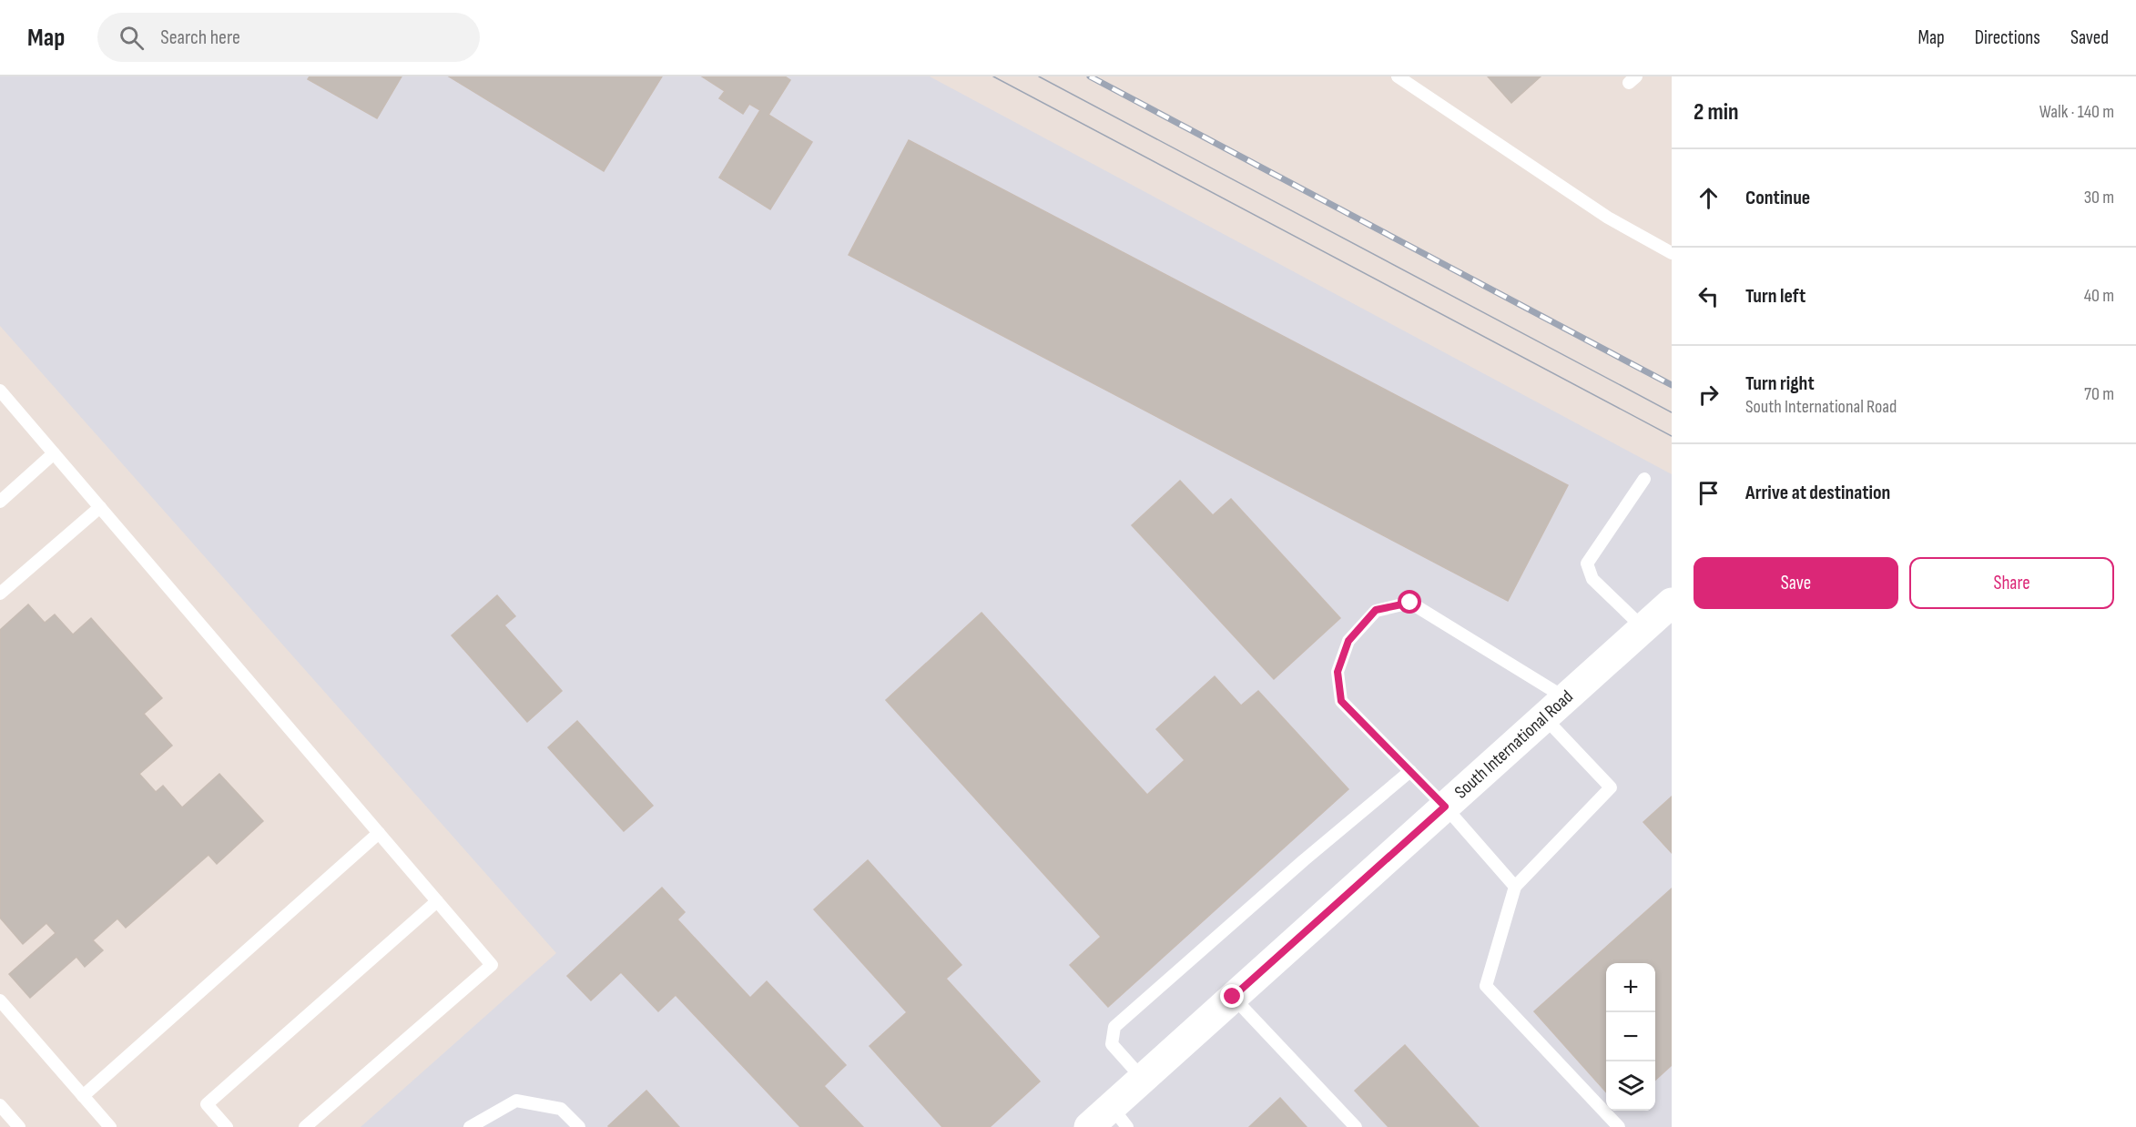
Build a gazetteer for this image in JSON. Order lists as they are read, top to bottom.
{
  "streets": {
    "street": ["South International Road"]
  },
  "page": {
    "header": "Map",
    "search": "Search here",
    "nav": ["Map", "Directions", "Saved"],
    "heading": ["2 min", "Walk · 140 m"],
    "list": [
      ["Continue", "30 m"],
      ["Turn left", "40 m"],
      ["Turn right", "South International Road", "70 m"],
      "Arrive at destination"
    ],
    "buttons": ["Save", "Share"],
    "map_buttons": ["+", "−"]
  }
}
